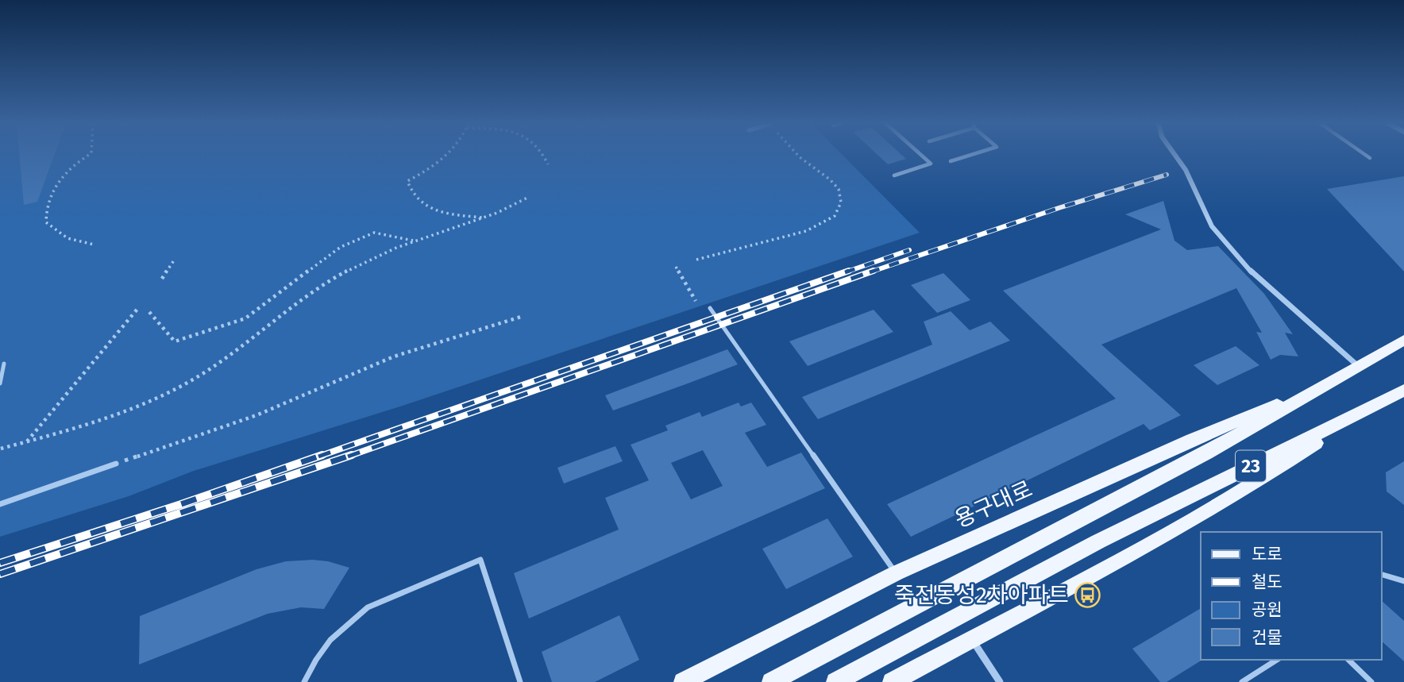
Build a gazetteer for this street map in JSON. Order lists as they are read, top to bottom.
{
  "streets": {
    "main road": ["23", "용구대로"]
  },
  "places": {
    "bus stop": ["죽전동성2차아파트"]
  },
  "legend": [
    "도로",
    "철도",
    "공원",
    "건물"
  ]
}
